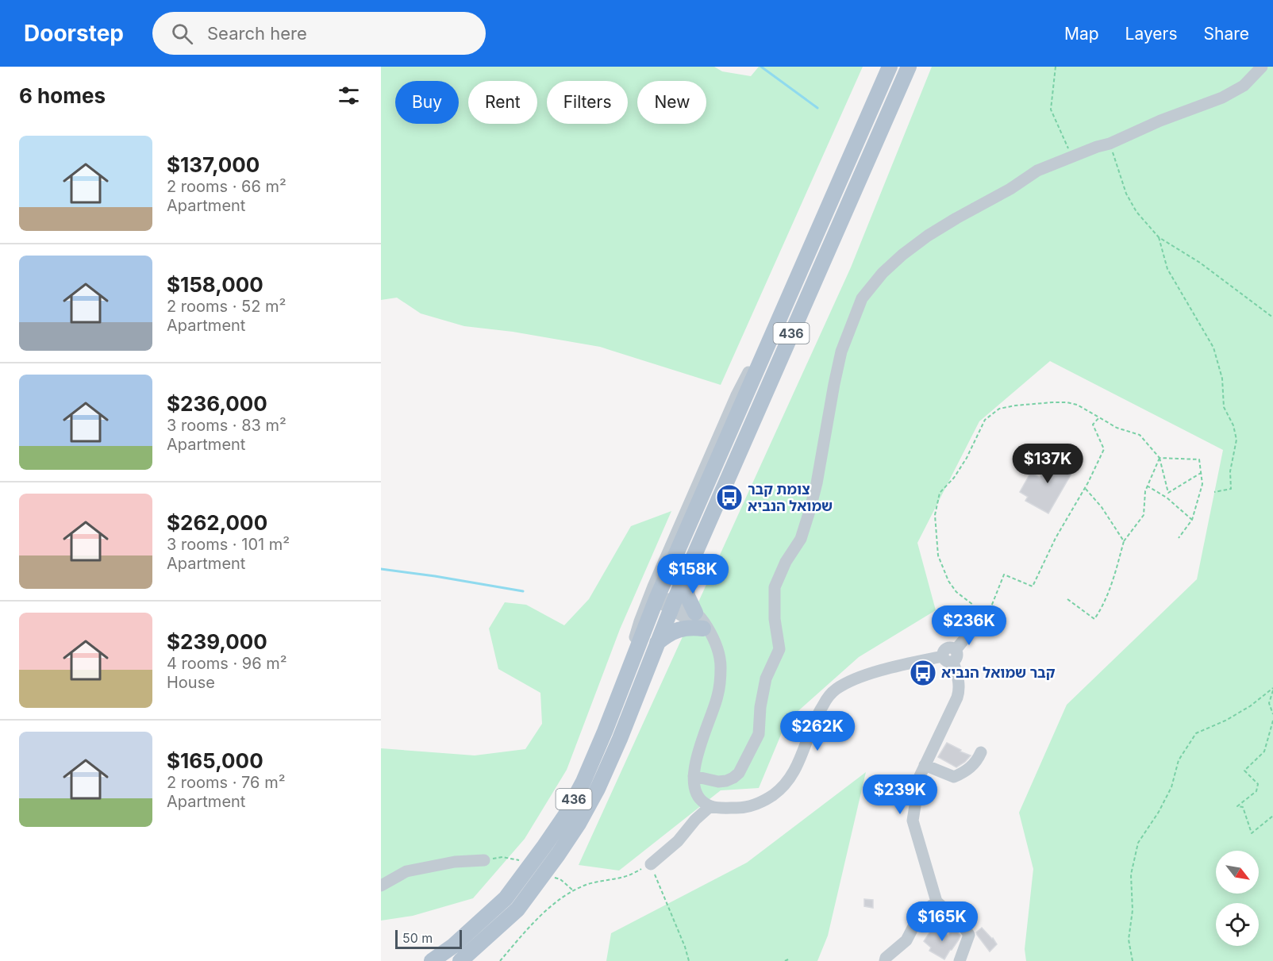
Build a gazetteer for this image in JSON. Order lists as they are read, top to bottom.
{
  "streets": {
    "main road": ["436"]
  },
  "places": {
    "bus stop": ["צומת קבר שמואל הנביא", "קבר שמואל הנביא"]
  },
  "scale_bar": "50 m",
  "north": "bottom right",
  "page": {
    "header": "Doorstep",
    "search": "Search here",
    "nav": ["Map", "Layers", "Share"],
    "heading": "6 homes",
    "chip": [
      "Buy",
      "Rent",
      "Filters",
      "New"
    ],
    "list": [
      {
        "name": "$137,000",
        "note": "2 rooms · 66 m² · Apartment"
      },
      {
        "name": "$158,000",
        "note": "2 rooms · 52 m² · Apartment"
      },
      {
        "name": "$236,000",
        "note": "3 rooms · 83 m² · Apartment"
      },
      {
        "name": "$262,000",
        "note": "3 rooms · 101 m² · Apartment"
      },
      {
        "name": "$239,000",
        "note": "4 rooms · 96 m² · House"
      },
      {
        "name": "$165,000",
        "note": "2 rooms · 76 m² · Apartment"
      }
    ],
    "price": [
      "$137K",
      "$158K",
      "$236K",
      "$262K",
      "$239K",
      "$165K"
    ],
    "scale": "50 m"
  }
}
